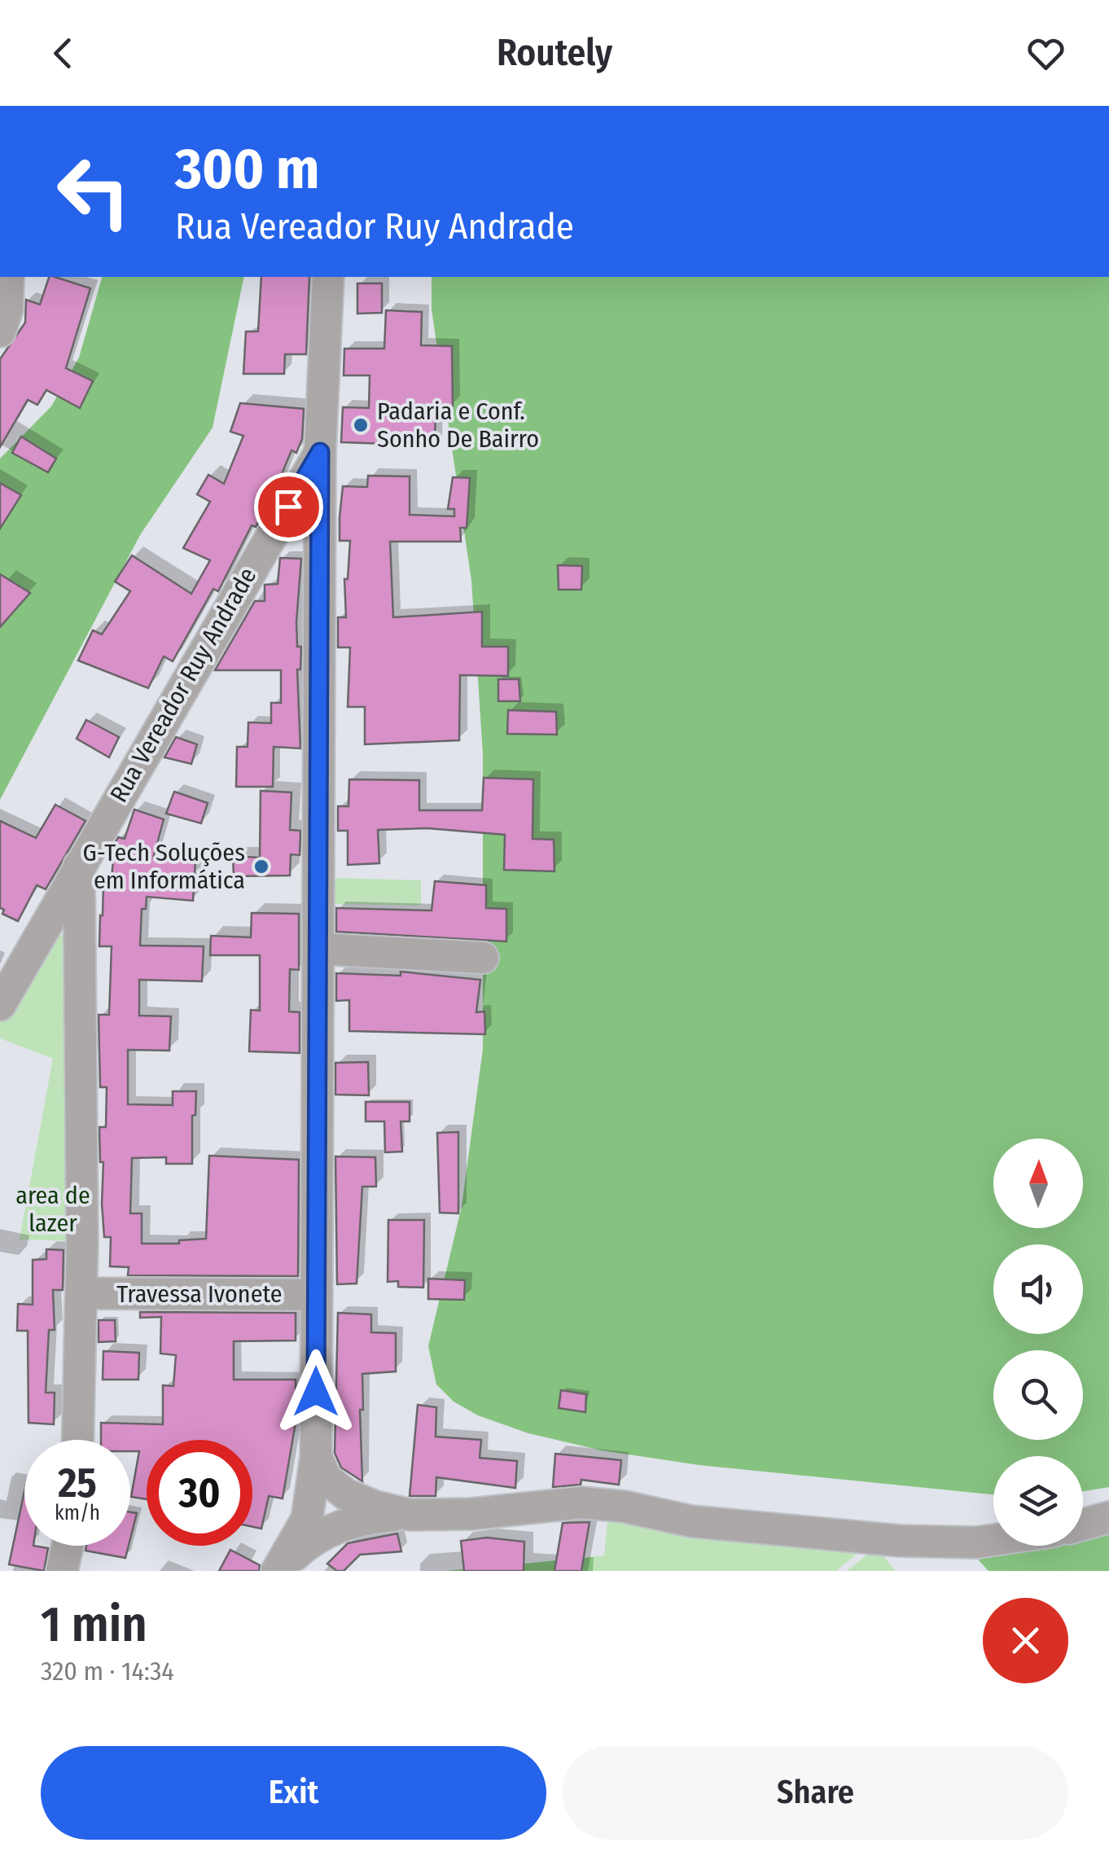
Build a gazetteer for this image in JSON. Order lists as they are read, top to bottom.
{
  "streets": {
    "street": ["Rua Vereador Ruy Andrade", "Travessa Ivonete"]
  },
  "parks": ["area de lazer"],
  "places": ["Padaria e Conf. Sonho De Bairro", "G-Tech Soluções em Informática"],
  "north": "top",
  "page": {
    "header": "Routely",
    "turn": ["300 m", "Rua Vereador Ruy Andrade"],
    "speed": "25 km/h",
    "limit": "30",
    "heading": ["1 min", "320 m · 14:34"],
    "buttons": ["Exit", "Share"]
  }
}
